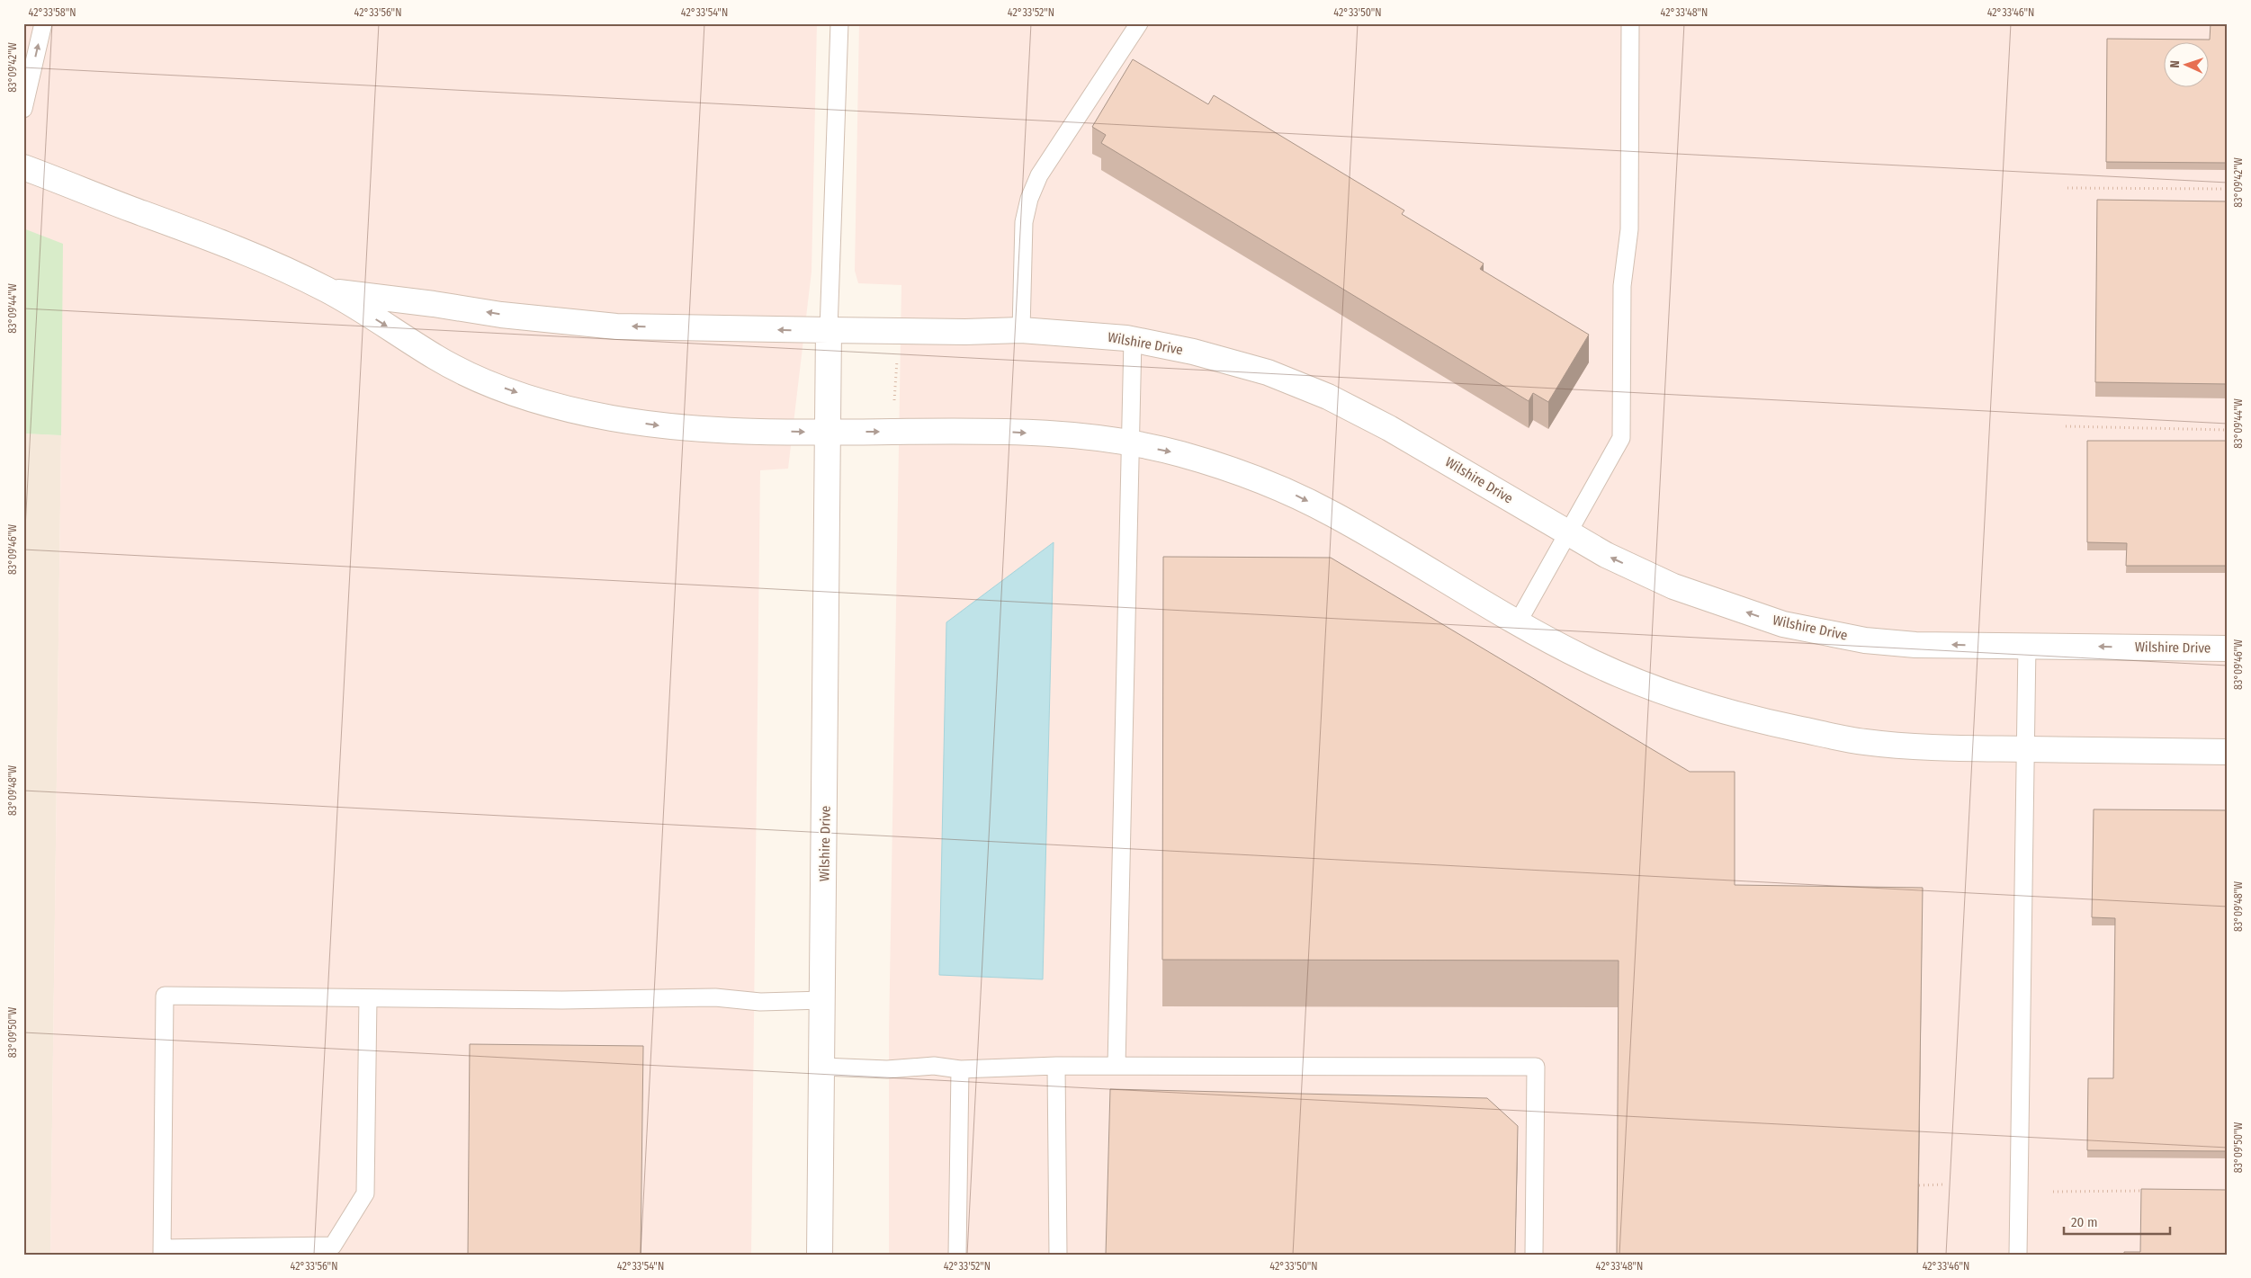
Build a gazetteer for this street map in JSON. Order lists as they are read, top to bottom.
{
  "streets": {
    "street": ["Wilshire Drive"]
  },
  "scale_bar": "20 m",
  "north": "left",
  "coordinates": [
    "42°33'58\"N",
    "42°33'56\"N",
    "42°33'54\"N",
    "42°33'52\"N",
    "42°33'50\"N",
    "42°33'48\"N",
    "42°33'46\"N",
    "83°09'42\"W",
    "83°09'44\"W",
    "83°09'46\"W",
    "83°09'48\"W",
    "83°09'50\"W"
  ]
}
